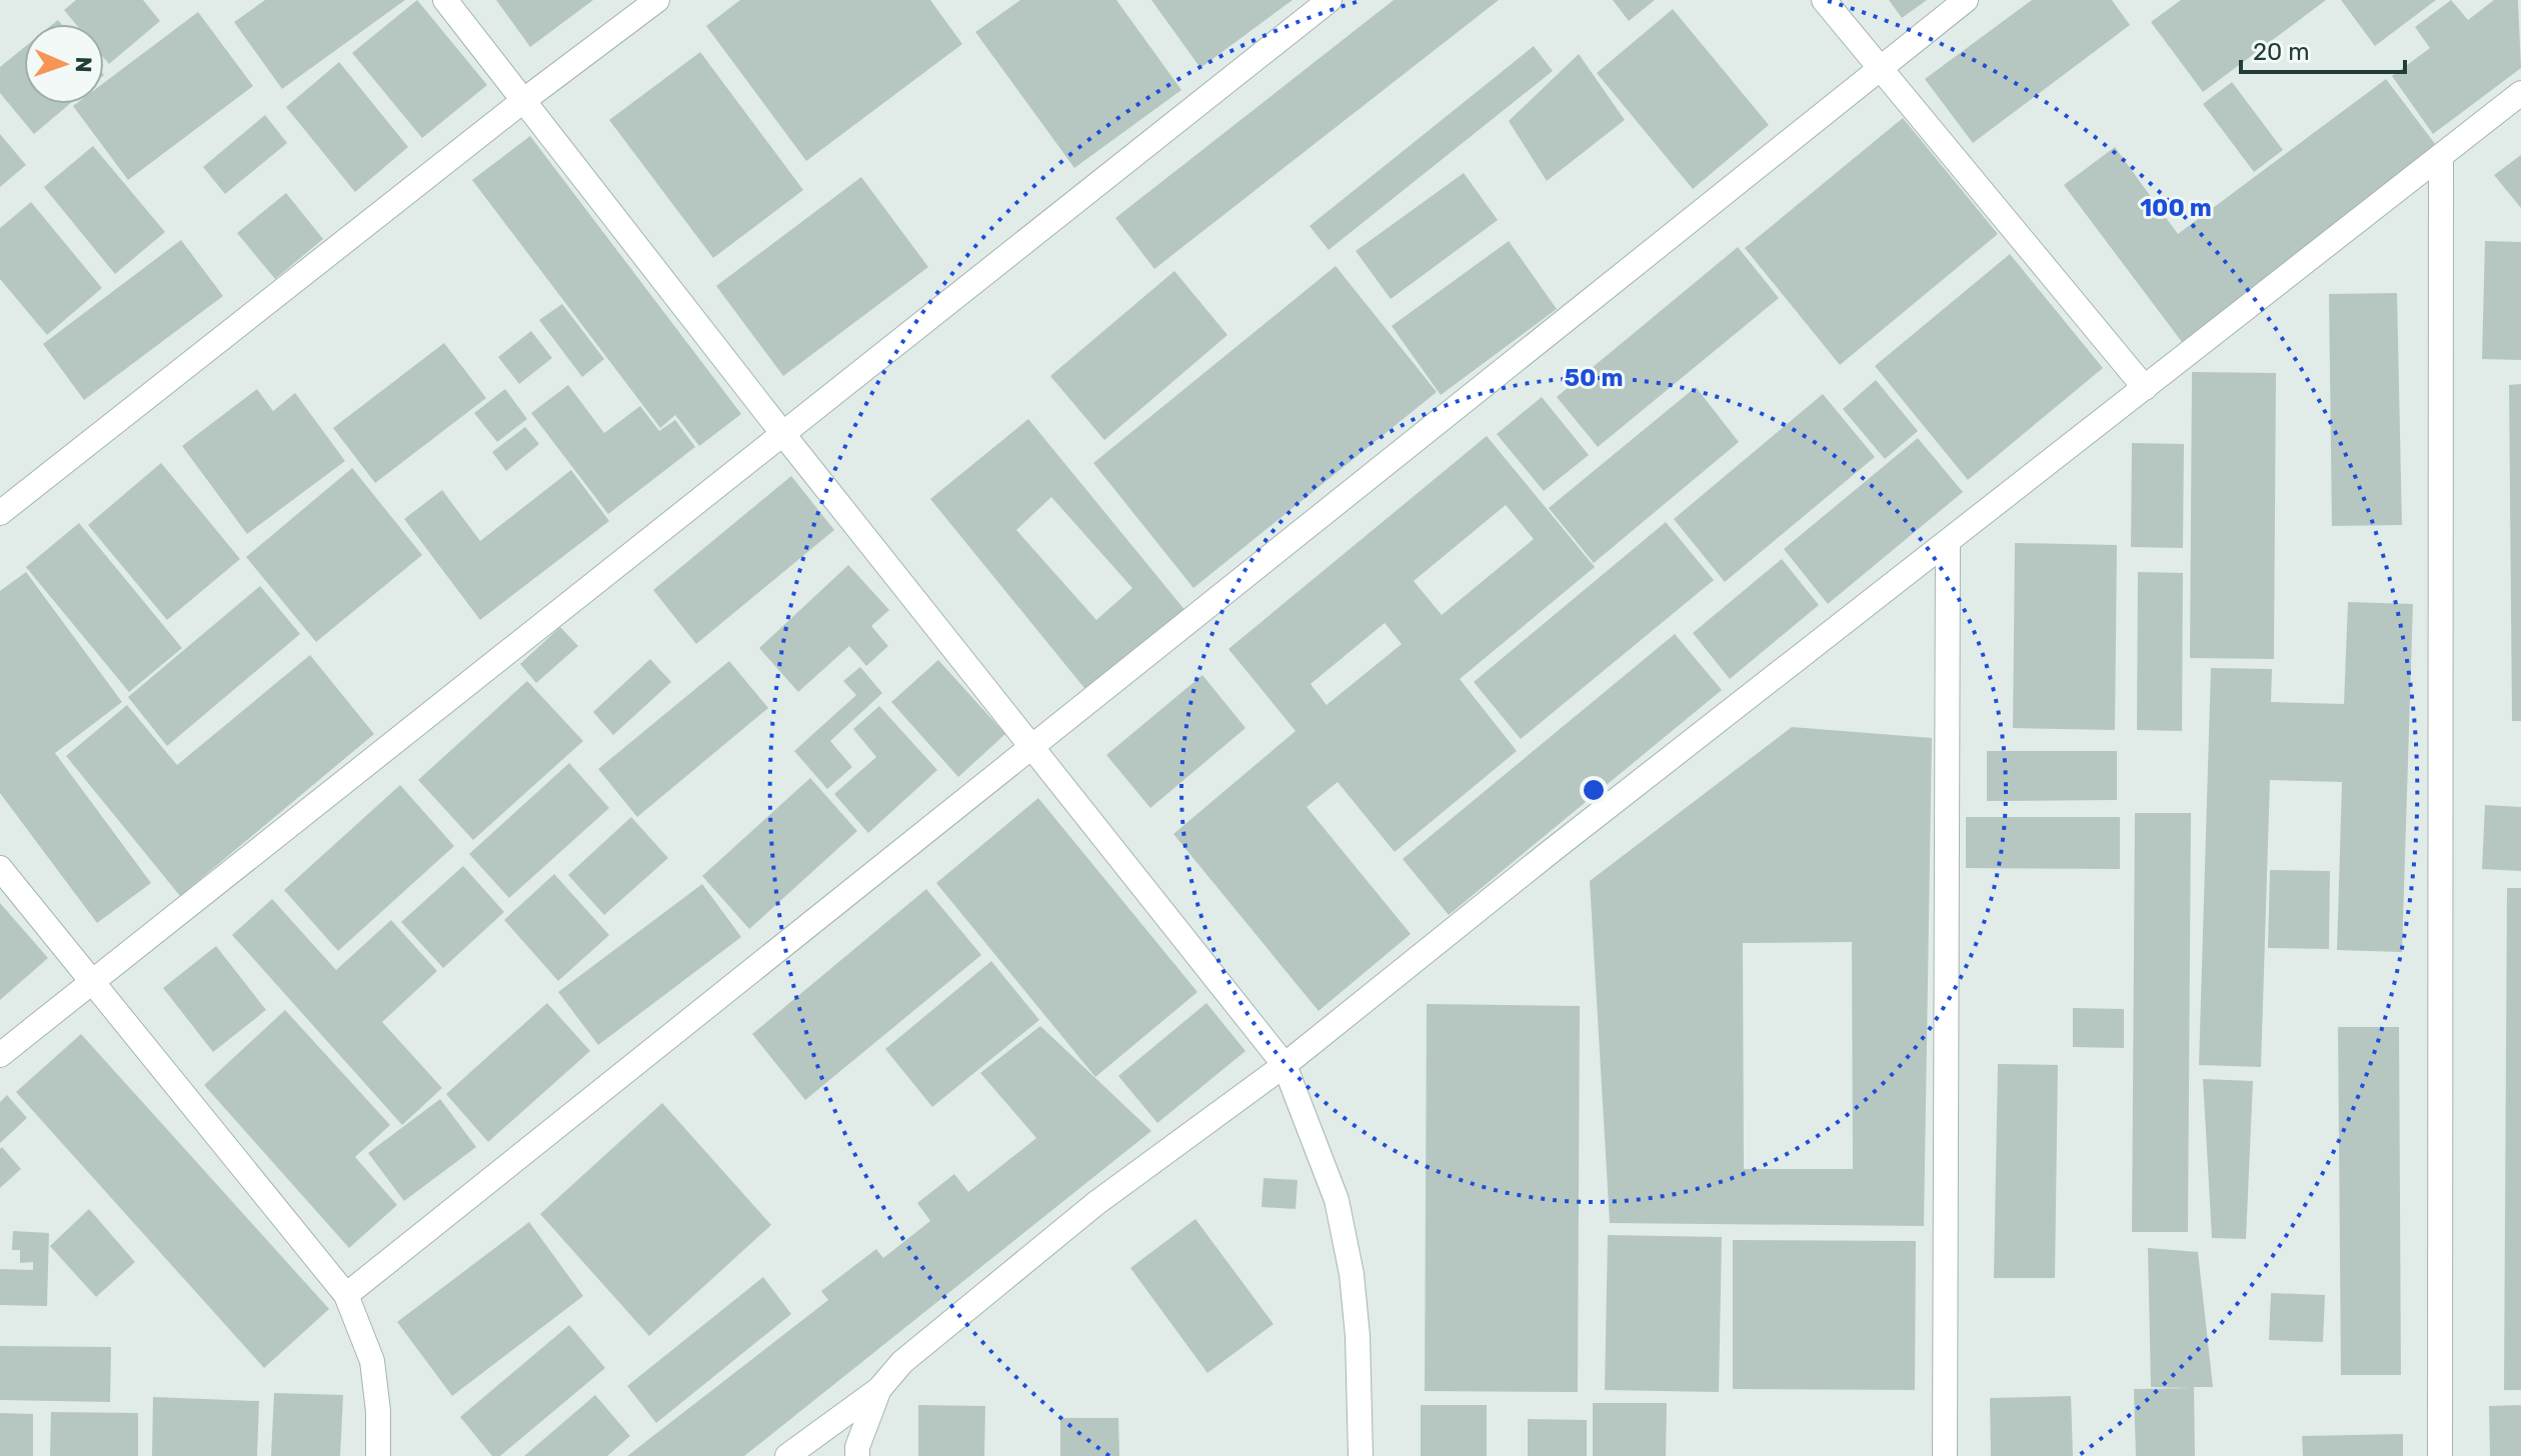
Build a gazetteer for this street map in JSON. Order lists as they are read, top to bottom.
{
  "scale_bar": "20 m",
  "north": "right",
  "rings": ["100 m", "50 m"]
}
